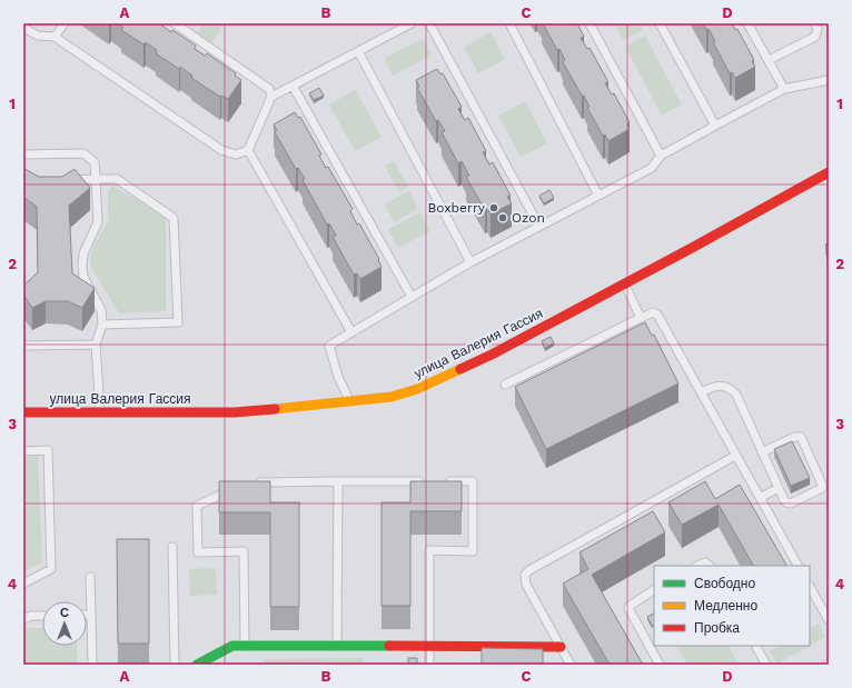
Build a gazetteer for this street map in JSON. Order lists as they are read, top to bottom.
{
  "streets": {
    "street": ["улица Валерия Гассия"]
  },
  "places": ["Boxberry", "Ozon"],
  "legend": ["Свободно", "Медленно", "Пробка"],
  "north": "top",
  "grid": {
    "columns": [
      "A",
      "B",
      "C",
      "D"
    ],
    "rows": [
      "1",
      "2",
      "3",
      "4"
    ]
  }
}
